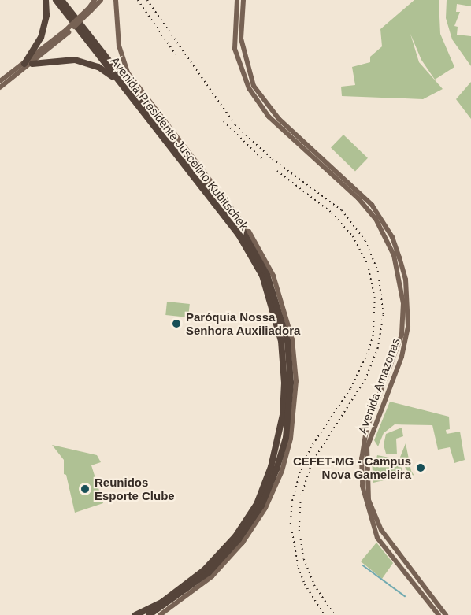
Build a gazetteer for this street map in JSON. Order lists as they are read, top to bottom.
{
  "streets": {
    "highway": ["Avenida Presidente Juscelino Kubitschek"],
    "main road": ["Avenida Amazonas"]
  },
  "places": ["Paróquia Nossa Senhora Auxiliadora", "CEFET-MG - Campus Nova Gameleira", "Reunidos Esporte Clube"]
}
